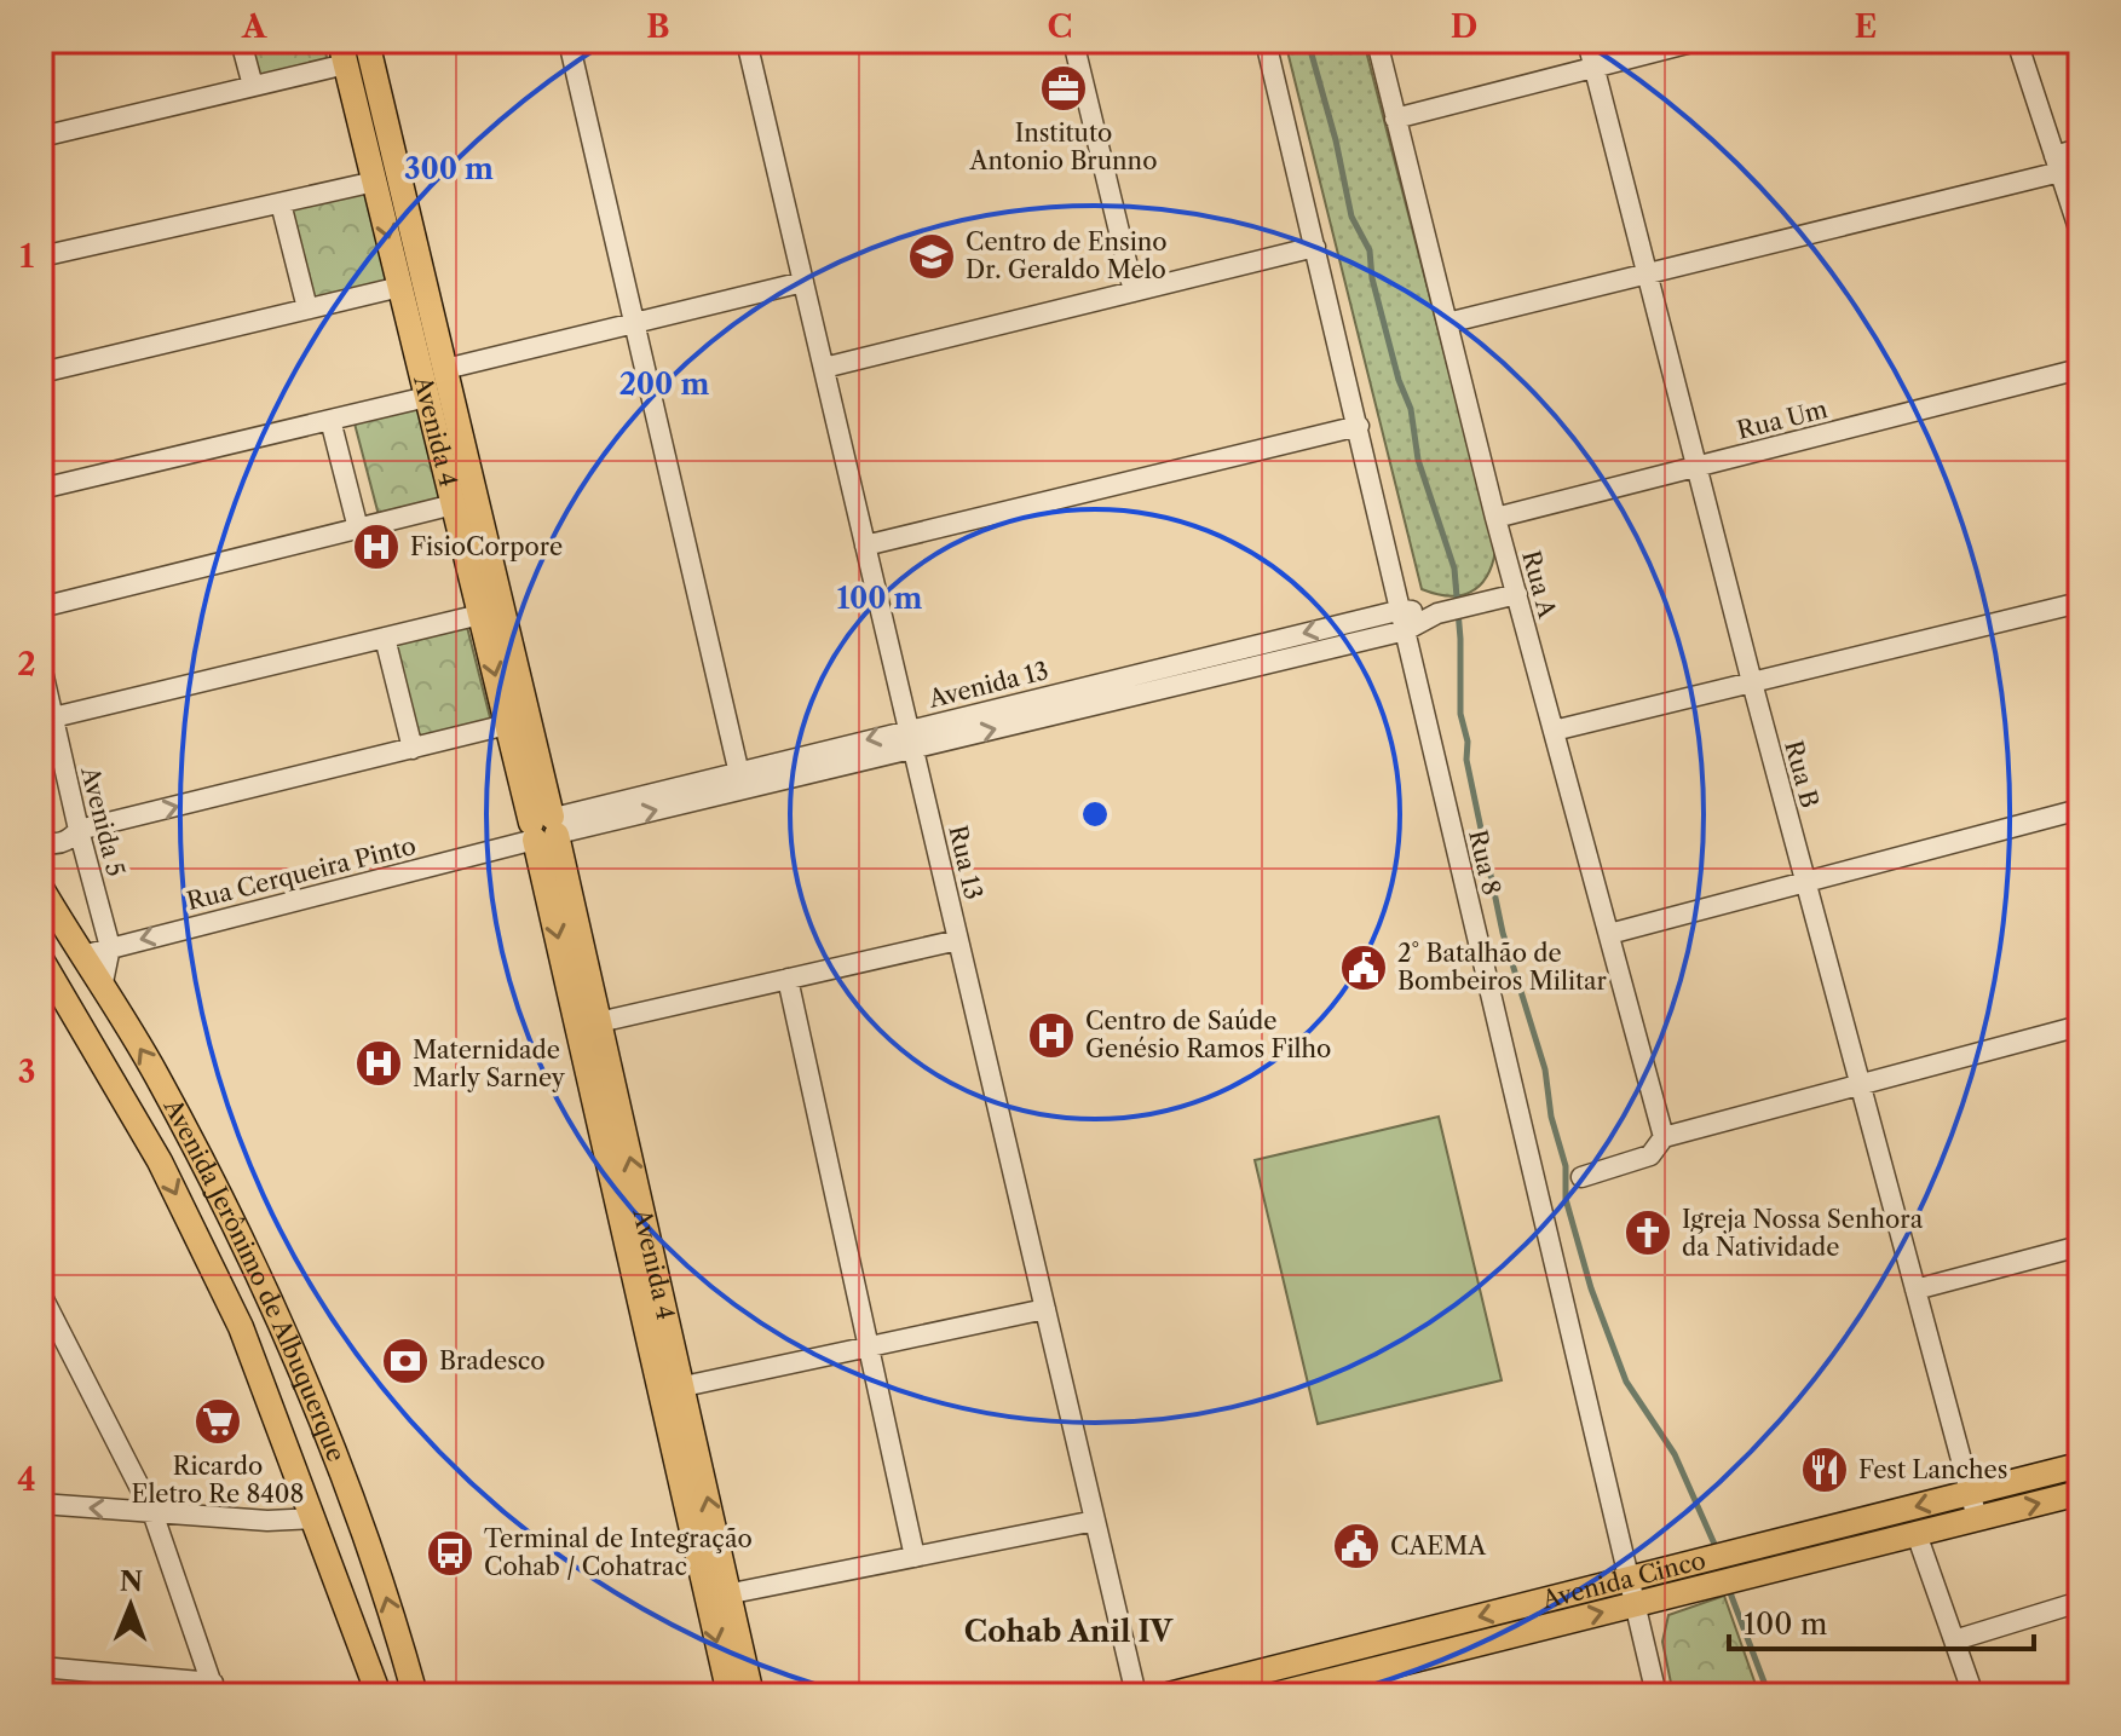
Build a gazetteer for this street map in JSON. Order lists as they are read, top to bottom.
{
  "streets": {
    "main road": ["Avenida 4", "Avenida Jerônimo de Albuquerque", "Avenida Cinco"],
    "street": [
      "Rua Um",
      "Rua A",
      "Avenida 13",
      "Rua B",
      "Avenida 5",
      "Rua 13",
      "Rua 8",
      "Rua Cerqueira Pinto"
    ]
  },
  "crossings": [
    ["Rua Um", "Rua A"],
    ["Rua Um", "Rua B"],
    ["Avenida 4", "Avenida 13"],
    ["Avenida 4", "Rua Cerqueira Pinto"],
    ["Rua A", "Avenida 13"],
    ["Avenida 13", "Rua 13"],
    ["Avenida 13", "Rua 8"],
    ["Avenida 13", "Rua Cerqueira Pinto"],
    ["Rua B", "Avenida Cinco"],
    ["Avenida 5", "Rua Cerqueira Pinto"],
    ["Avenida 5", "Avenida Jerônimo de Albuquerque"],
    ["Rua 8", "Avenida Cinco"],
    ["Rua Cerqueira Pinto", "Avenida Jerônimo de Albuquerque"]
  ],
  "districts": ["Cohab Anil IV"],
  "places": {
    "office": ["Instituto Antonio Brunno"],
    "school or university": ["Centro de Ensino Dr. Geraldo Melo"],
    "hospital": ["FisioCorpore", "Centro de Saúde Genésio Ramos Filho", "Maternidade Marly Sarney"],
    "public building": ["2° Batalhão de Bombeiros Militar", "CAEMA"],
    "church": ["Igreja Nossa Senhora da Natividade"],
    "bank": ["Bradesco"],
    "supermarket": ["Ricardo Eletro Re 8408"],
    "restaurant": ["Fest Lanches"],
    "bus stop": ["Terminal de Integração Cohab / Cohatrac"]
  },
  "scale_bar": "100 m",
  "north": "top",
  "grid": {
    "columns": [
      "A",
      "B",
      "C",
      "D",
      "E"
    ],
    "rows": [
      "1",
      "2",
      "3",
      "4"
    ]
  },
  "rings": ["300 m", "200 m", "100 m"]
}
